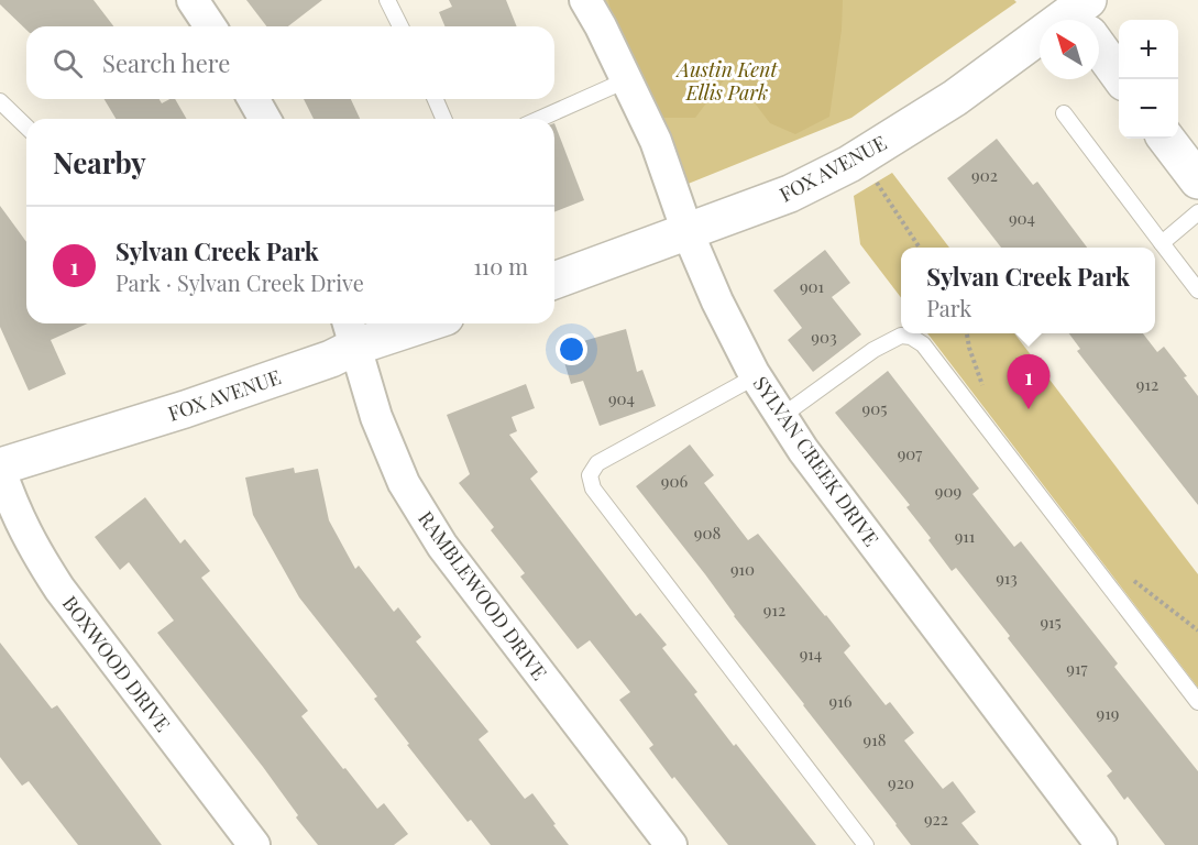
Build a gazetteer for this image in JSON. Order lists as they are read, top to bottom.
{
  "streets": {
    "main road": ["FOX AVENUE"],
    "street": ["SYLVAN CREEK DRIVE", "RAMBLEWOOD DRIVE", "BOXWOOD DRIVE"]
  },
  "crossings": [
    ["FOX AVENUE", "SYLVAN CREEK DRIVE"],
    ["FOX AVENUE", "RAMBLEWOOD DRIVE"],
    ["FOX AVENUE", "BOXWOOD DRIVE"]
  ],
  "parks": ["Austin Kent Ellis Park"],
  "house_numbers": [
    "902",
    "904",
    "901",
    "903",
    "912",
    "904",
    "905",
    "907",
    "906",
    "909",
    "908",
    "911",
    "910",
    "913",
    "912",
    "915",
    "914",
    "917",
    "916",
    "919",
    "918",
    "920",
    "922"
  ],
  "north": "top left",
  "page": {
    "map_buttons": ["+", "−"],
    "search": "Search here",
    "heading": "Nearby",
    "list": [
      {
        "mark": "1",
        "name": "Sylvan Creek Park",
        "note": "Park · Sylvan Creek Drive",
        "value": "110 m"
      }
    ],
    "popup": ["Sylvan Creek Park", "Park"],
    "pins": "1"
  }
}
